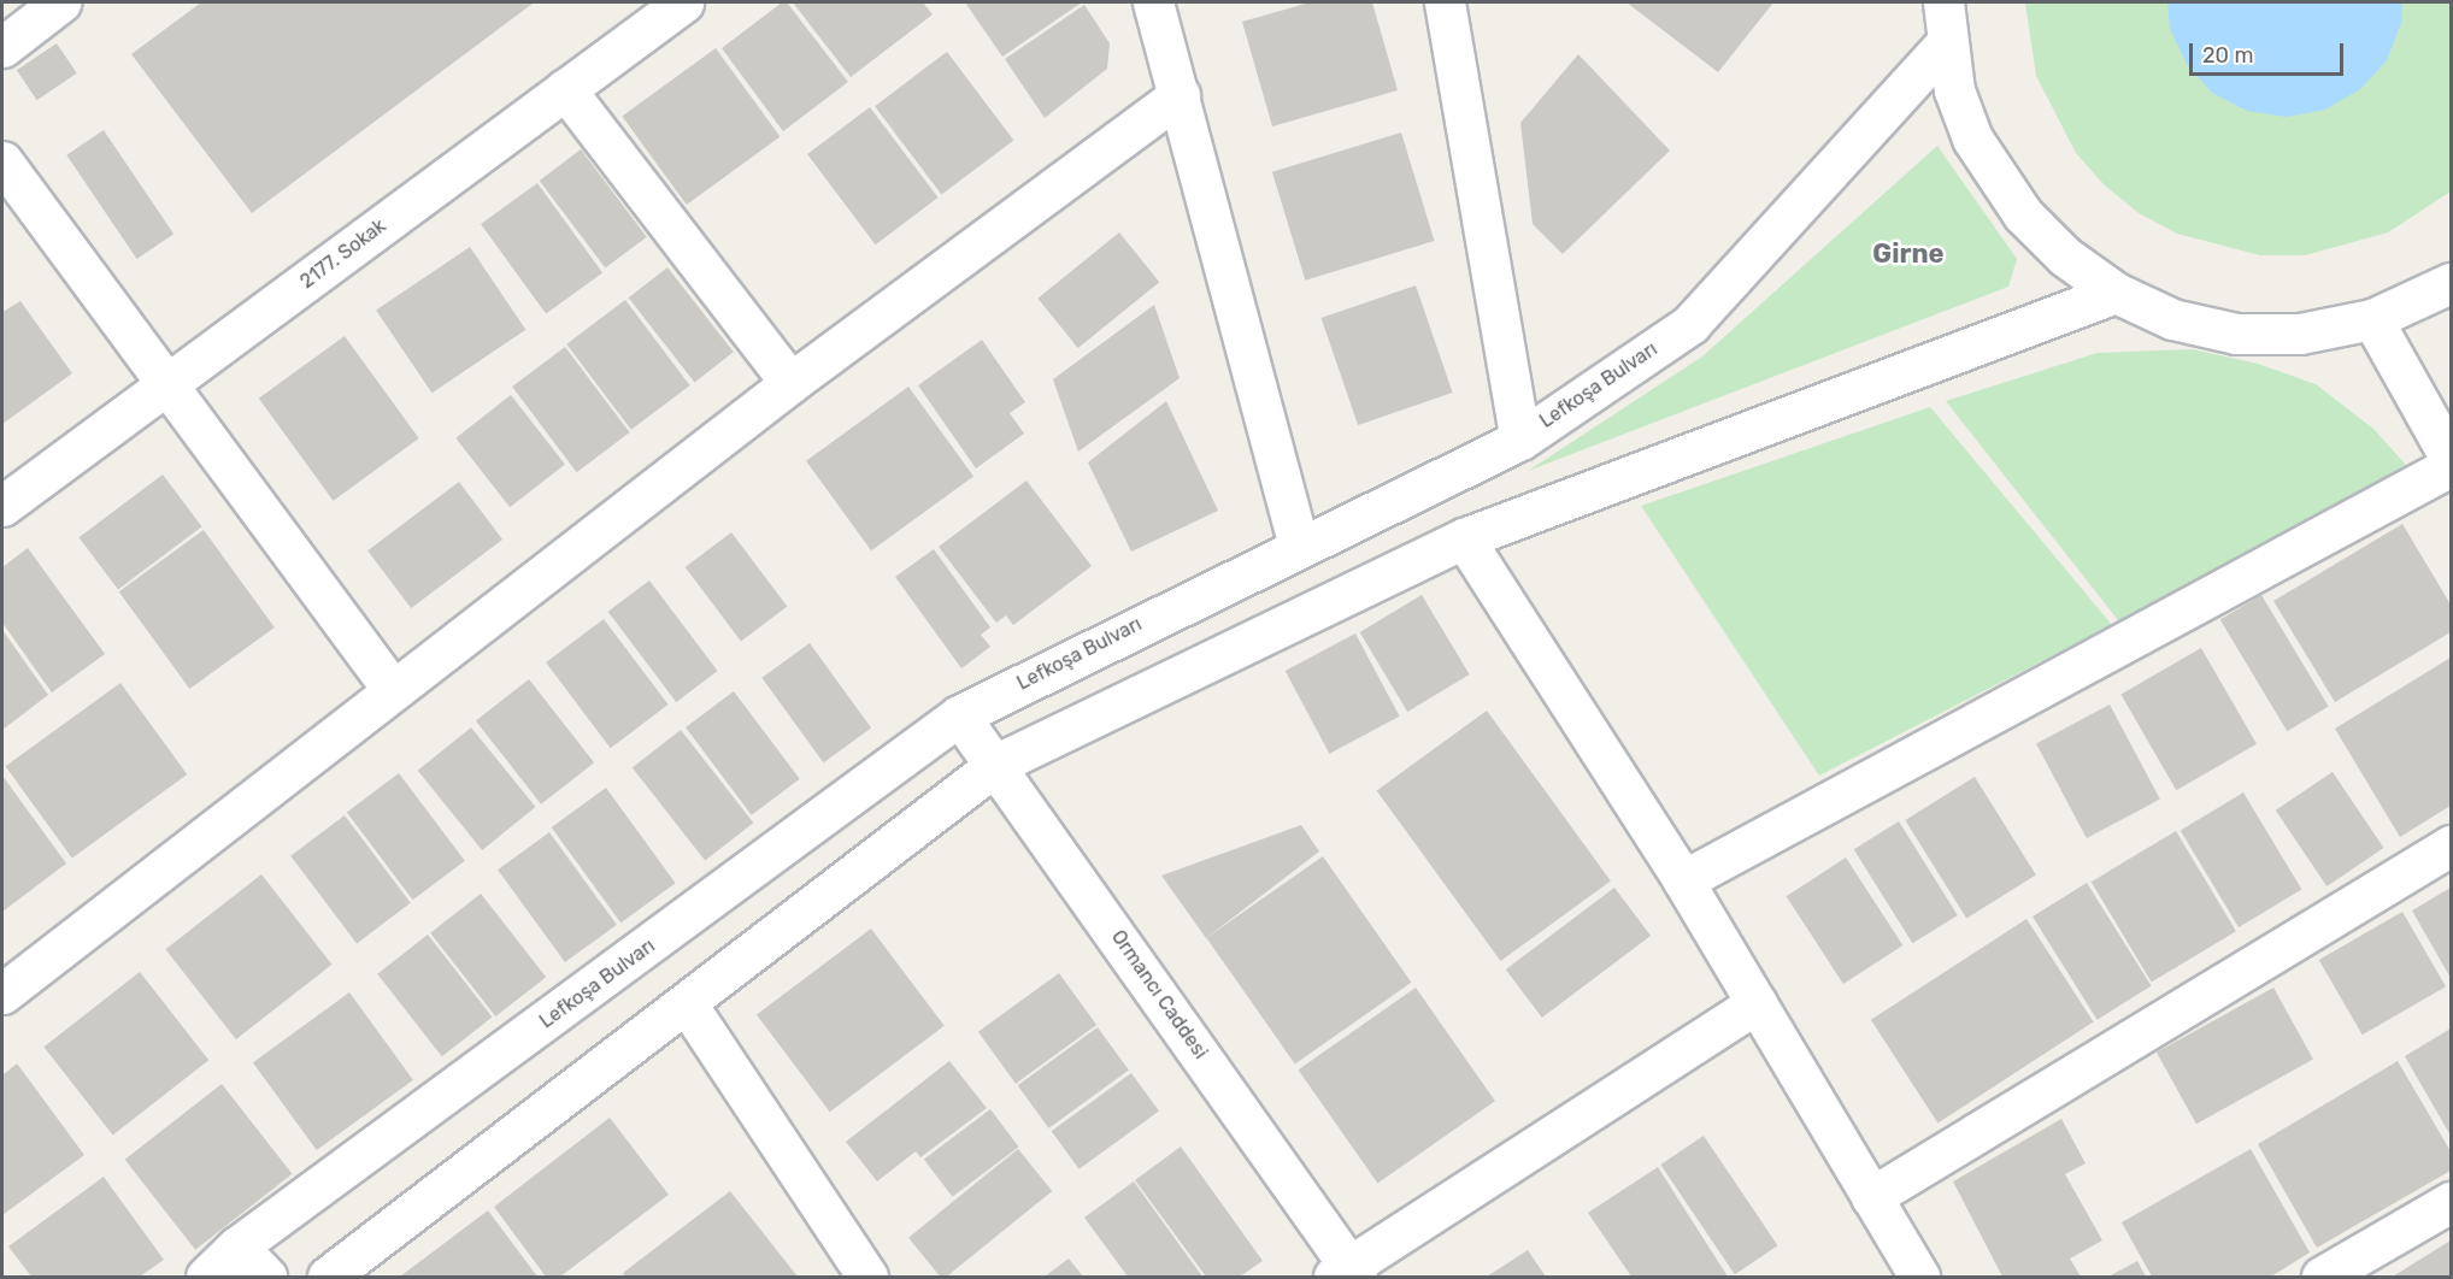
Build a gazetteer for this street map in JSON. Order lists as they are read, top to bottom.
{
  "streets": {
    "street": ["2177. Sokak", "Lefkoşa Bulvarı", "Ormancı Caddesi"]
  },
  "crossings": [
    ["Lefkoşa Bulvarı", "Ormancı Caddesi"]
  ],
  "districts": ["Girne"],
  "scale_bar": "20 m"
}
